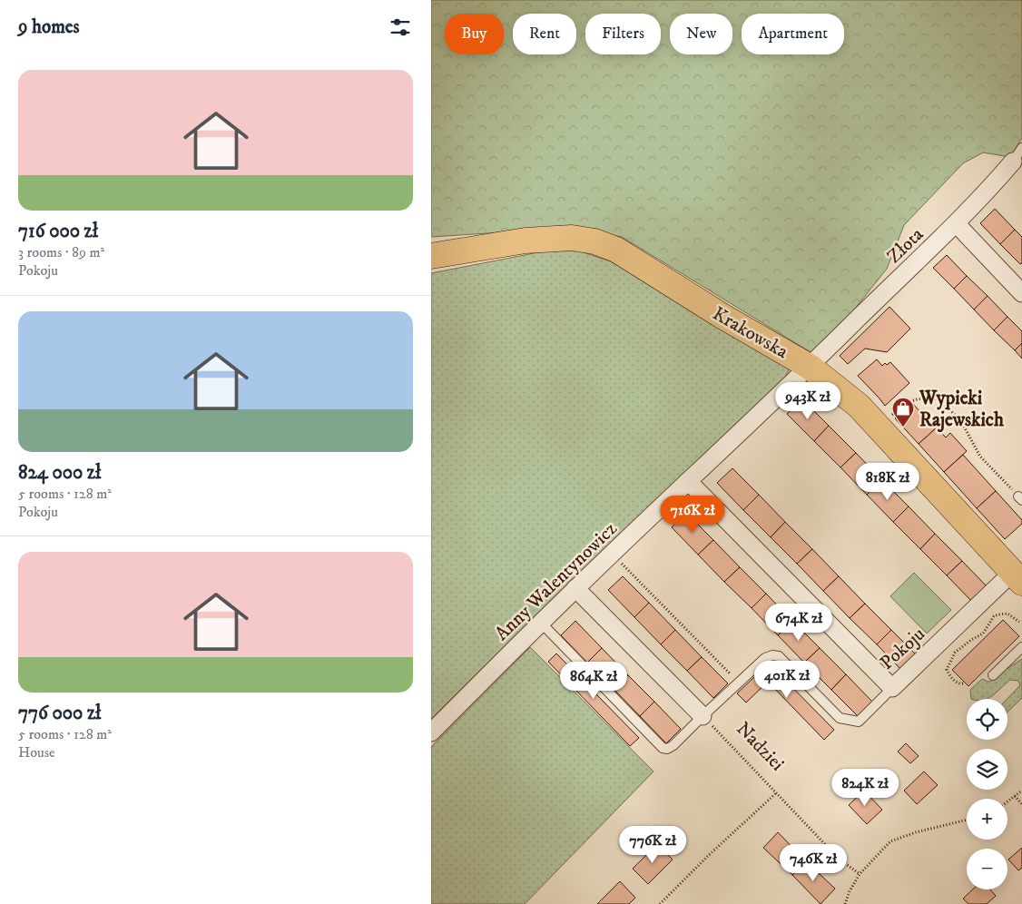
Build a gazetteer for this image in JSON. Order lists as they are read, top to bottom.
{
  "streets": {
    "main road": ["Krakowska"],
    "street": ["Złota", "Anny Walentynowicz", "Pokoju"],
    "path": ["Nadziei"]
  },
  "crossings": [
    ["Złota", "Krakowska"],
    ["Złota", "Anny Walentynowicz"],
    ["Krakowska", "Anny Walentynowicz"],
    ["Krakowska", "Pokoju"],
    ["Anny Walentynowicz", "Pokoju"]
  ],
  "places": {
    "shop": ["Wypieki Rajewskich"]
  },
  "page": {
    "heading": "9 homes",
    "chip": [
      "Buy",
      "Rent",
      "Filters",
      "New",
      "Apartment"
    ],
    "list": [
      {
        "name": "716 000 zł",
        "note": "3 rooms · 89 m² · Pokoju"
      },
      {
        "name": "824 000 zł",
        "note": "5 rooms · 128 m² · Pokoju"
      },
      {
        "name": "776 000 zł",
        "note": "5 rooms · 128 m² · House"
      }
    ],
    "price": [
      "943K zł",
      "818K zł",
      "716K zł",
      "674K zł",
      "401K zł",
      "864K zł",
      "824K zł",
      "776K zł",
      "746K zł"
    ],
    "map_buttons": ["+", "−"]
  }
}
